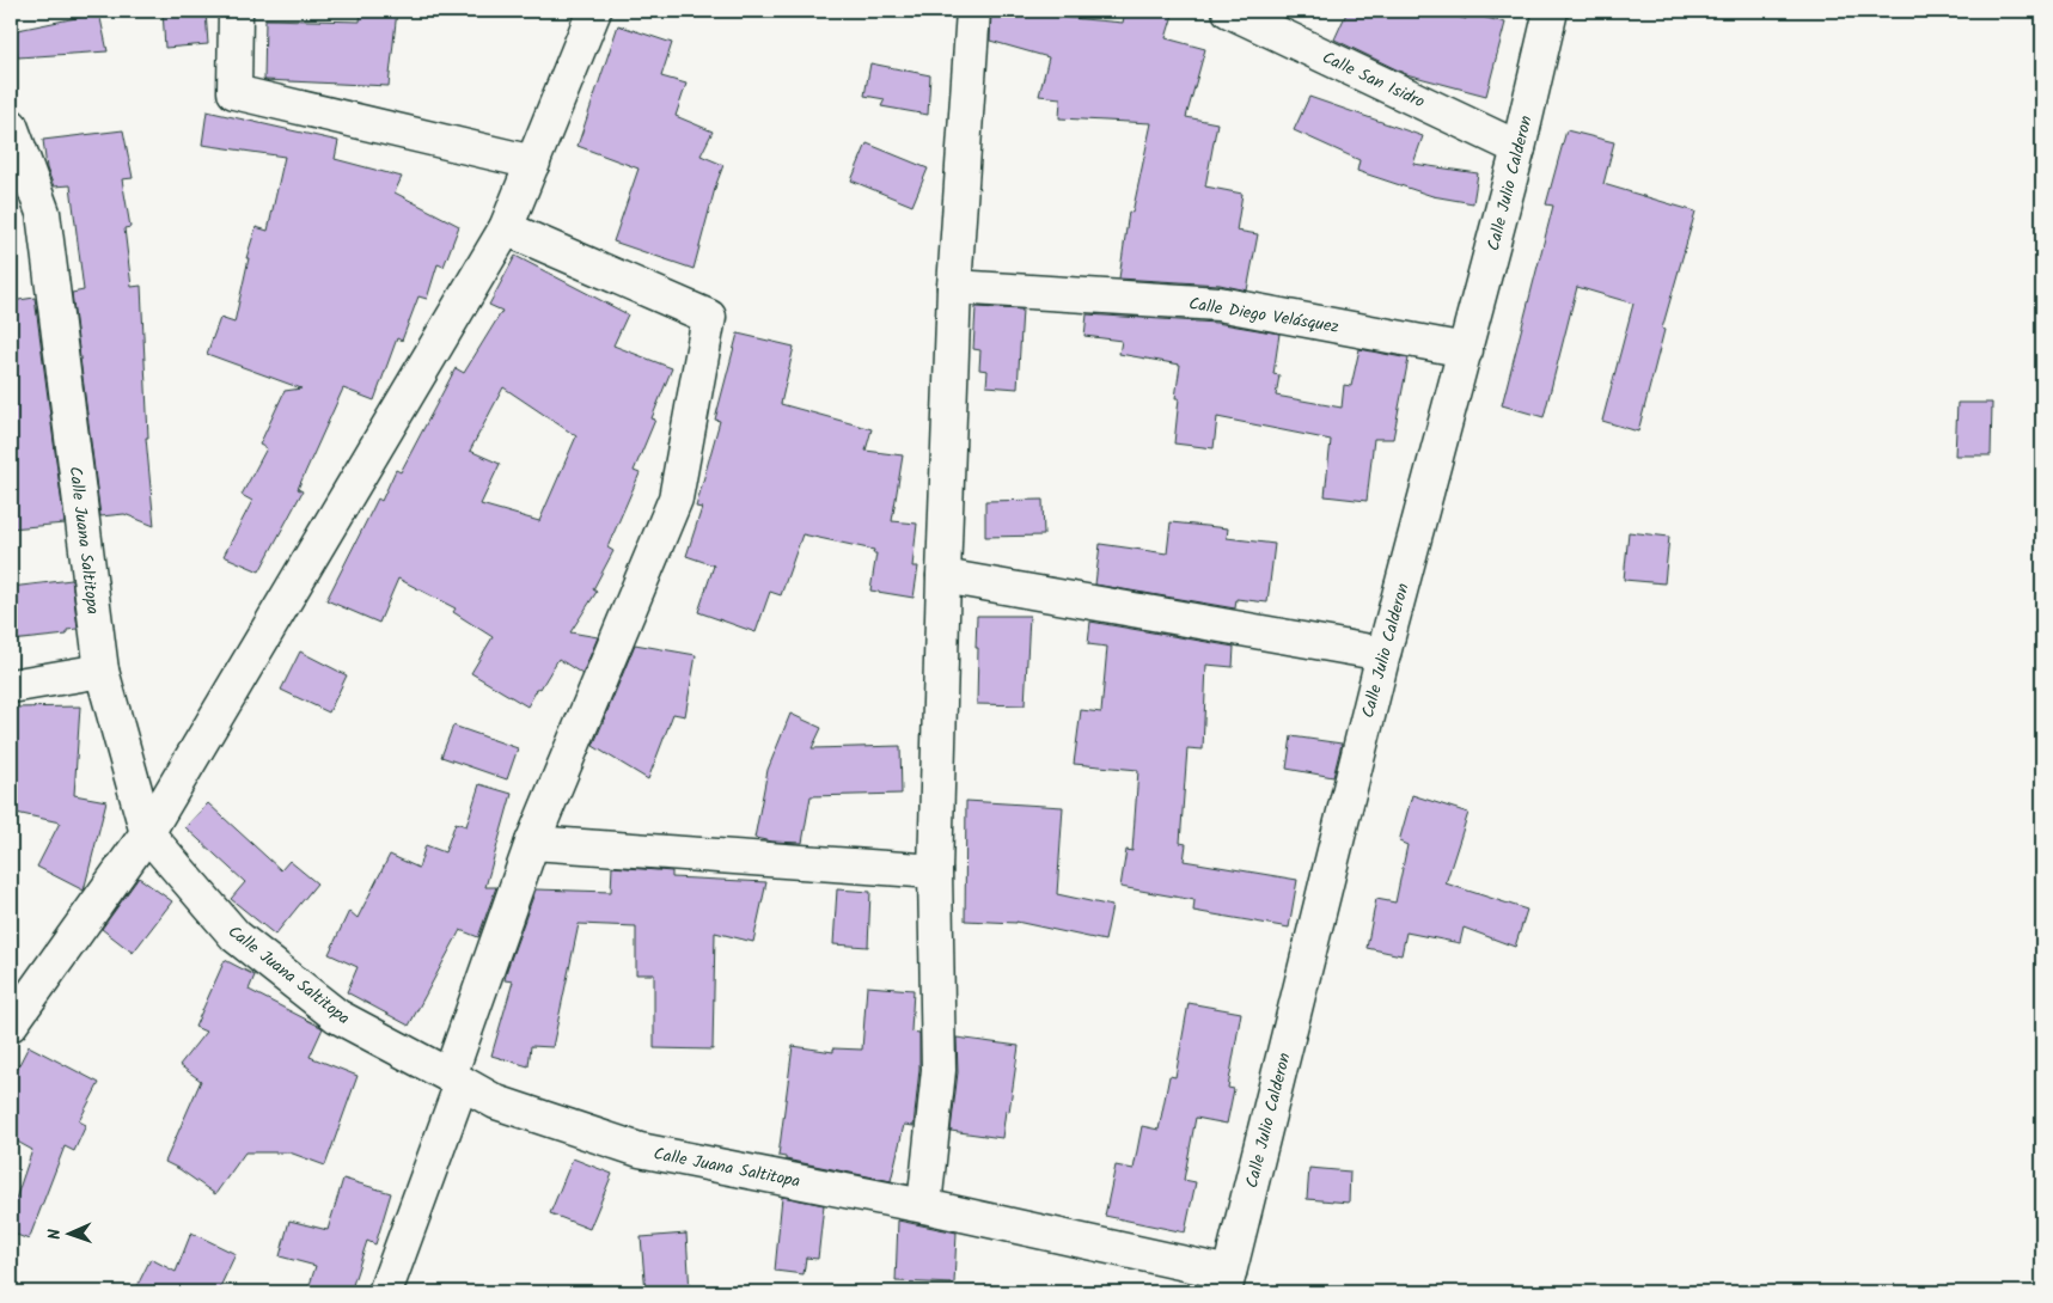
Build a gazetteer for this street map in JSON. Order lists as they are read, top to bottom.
{
  "streets": {
    "street": [
      "Calle San Isidro",
      "Calle Julio Calderon",
      "Calle Diego Velásquez",
      "Calle Juana Saltitopa"
    ]
  },
  "crossings": [
    ["Calle San Isidro", "Calle Julio Calderon"],
    ["Calle Julio Calderon", "Calle Diego Velásquez"],
    ["Calle Julio Calderon", "Calle Juana Saltitopa"]
  ],
  "north": "left"
}
